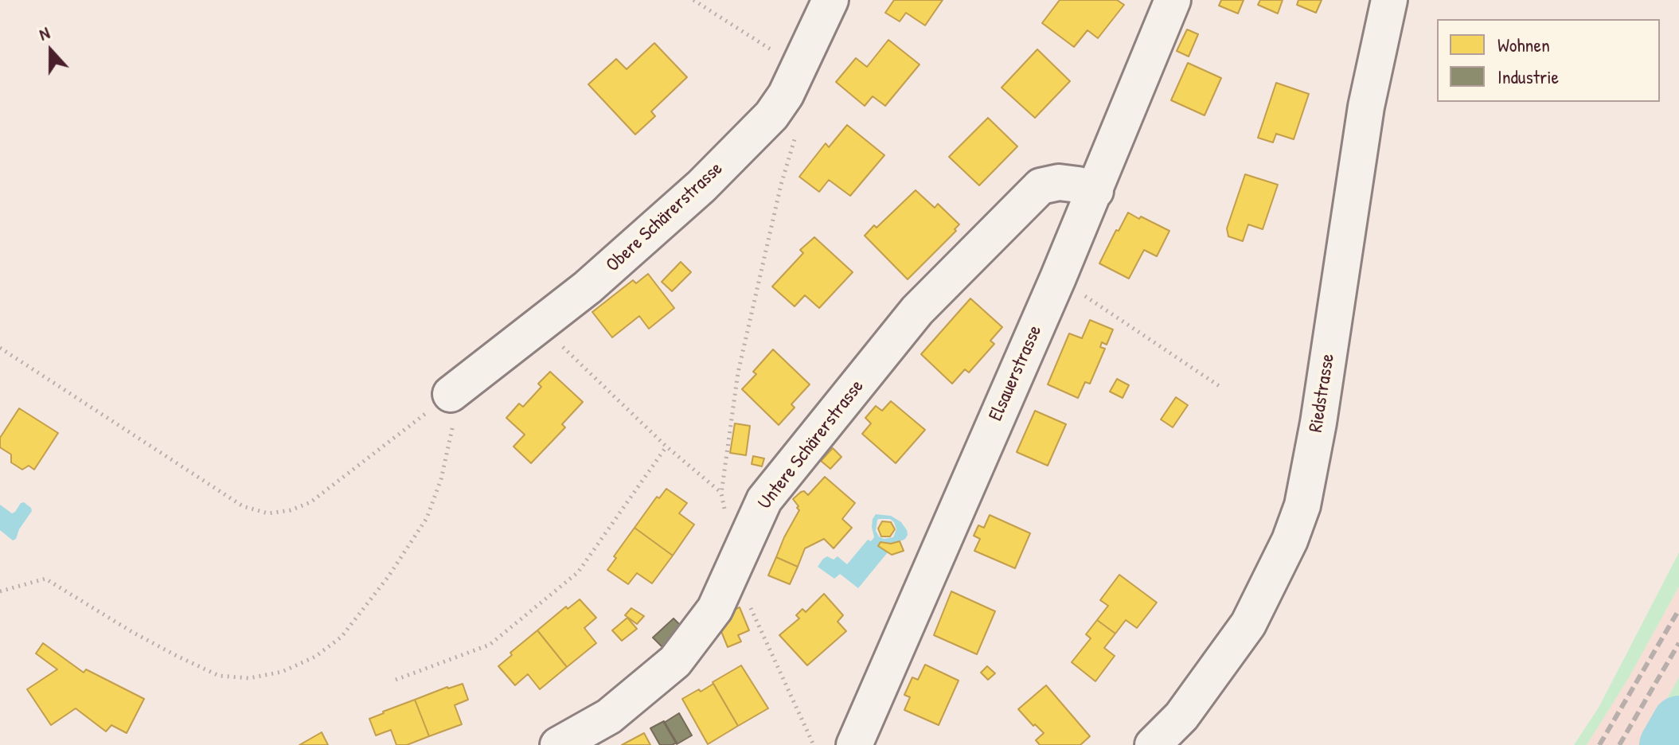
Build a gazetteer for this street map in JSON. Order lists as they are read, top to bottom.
{
  "streets": {
    "street": [
      "Obere Schärerstrasse",
      "Elsauerstrasse",
      "Riedstrasse",
      "Untere Schärerstrasse"
    ]
  },
  "crossings": [
    ["Elsauerstrasse", "Untere Schärerstrasse"]
  ],
  "legend": ["Wohnen", "Industrie"],
  "north": "top"
}
